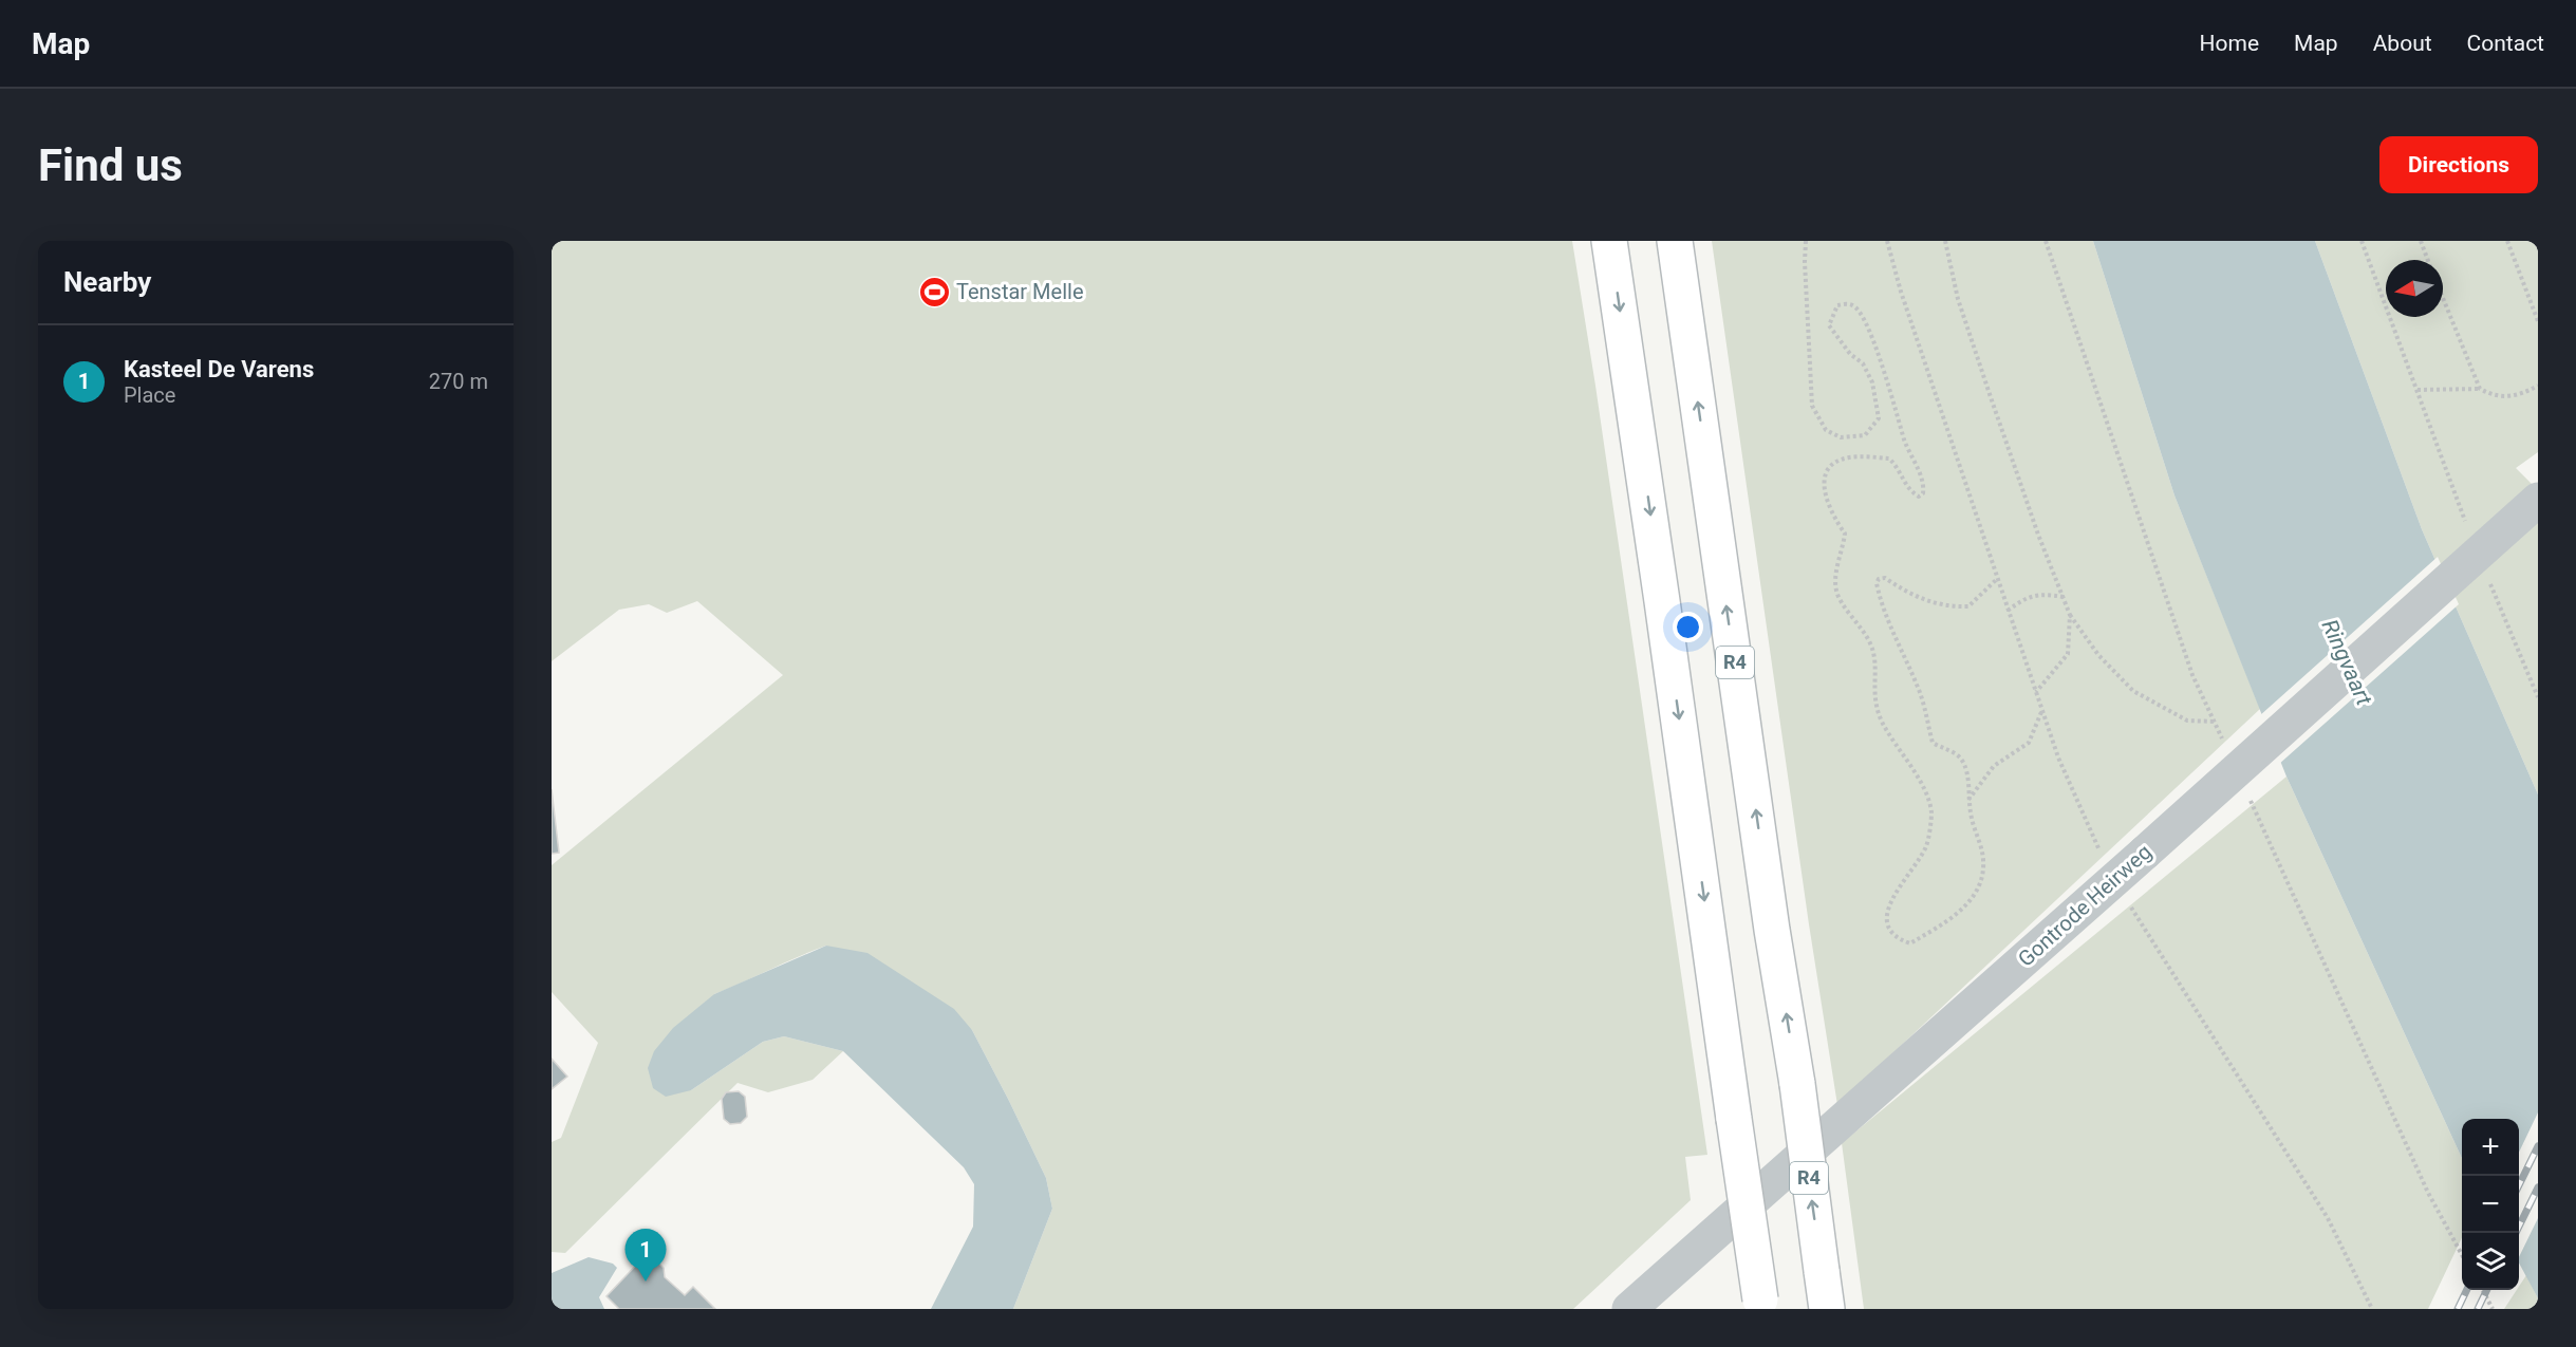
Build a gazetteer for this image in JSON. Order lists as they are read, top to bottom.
{
  "streets": {
    "highway": ["R4"],
    "street": ["Gontrode Heirweg"]
  },
  "water": ["Ringvaart"],
  "places": {
    "sports": ["Tenstar Melle"]
  },
  "north": "left",
  "page": {
    "header": "Map",
    "nav": [
      "Home",
      "Map",
      "About",
      "Contact"
    ],
    "buttons": "Directions",
    "title": "Find us",
    "heading": "Nearby",
    "list": [
      {
        "mark": "1",
        "name": "Kasteel De Varens",
        "note": "Place",
        "value": "270 m"
      }
    ],
    "map_buttons": ["+", "−"],
    "pins": "1"
  }
}
